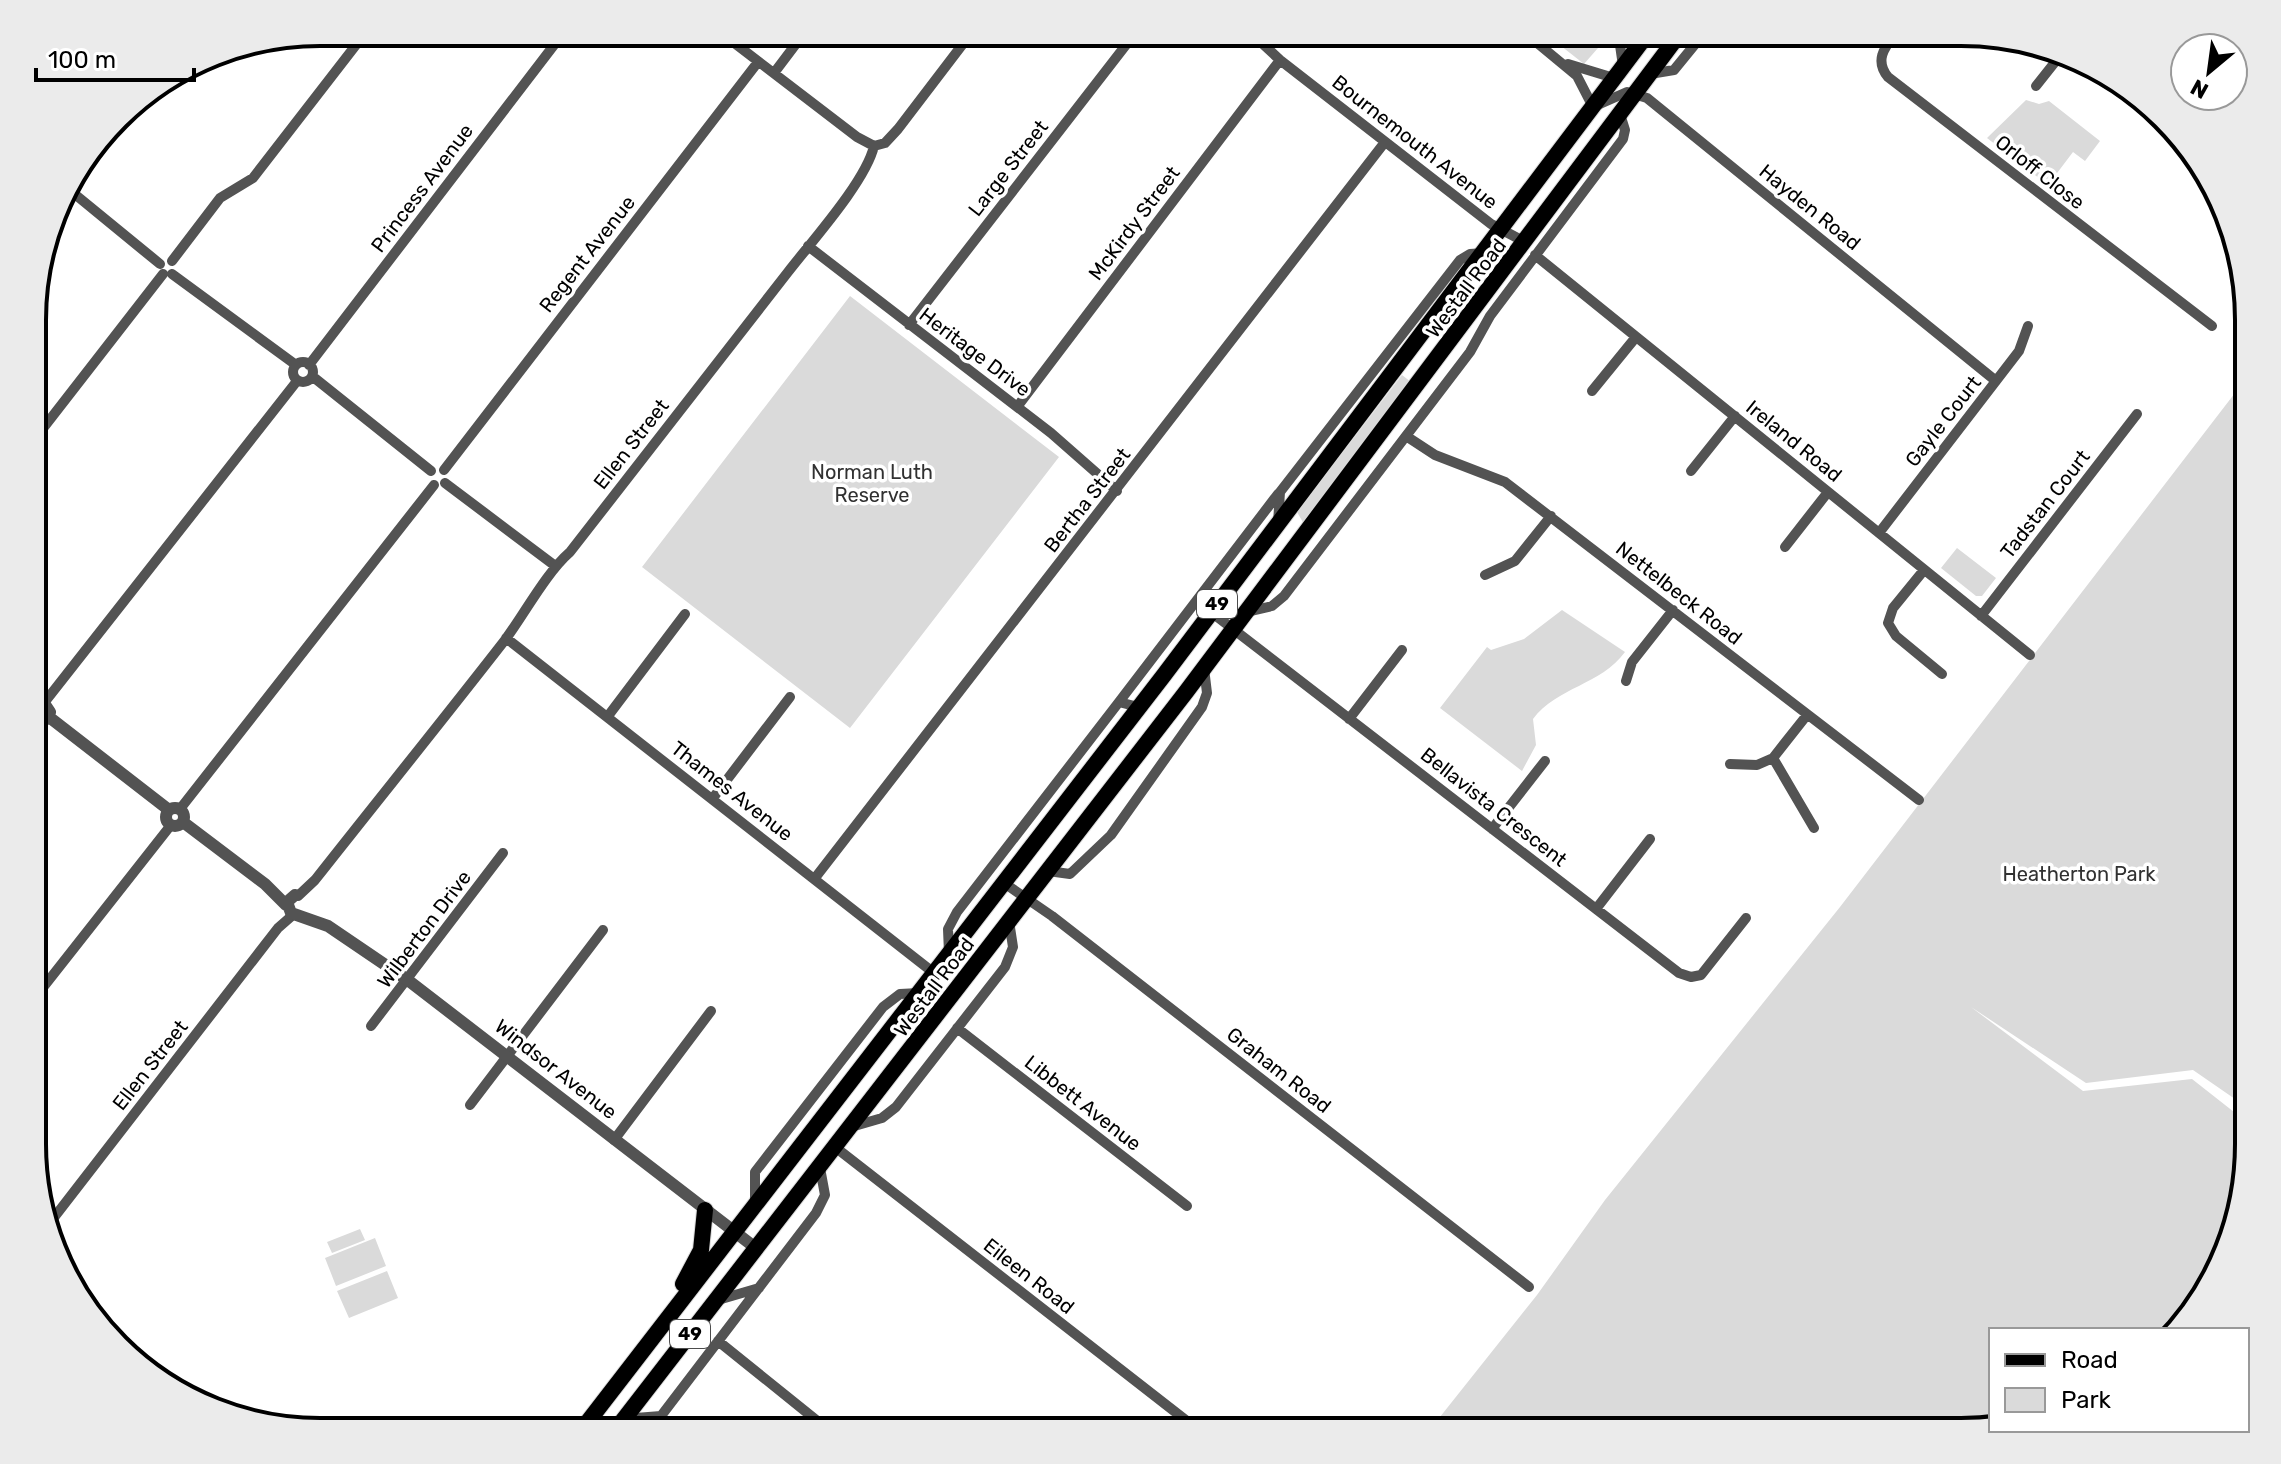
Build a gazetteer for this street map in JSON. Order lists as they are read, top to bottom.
{
  "streets": {
    "main road": ["Westall Road", "49"],
    "street": [
      "Bournemouth Avenue",
      "Large Street",
      "Orloff Close",
      "Princess Avenue",
      "Hayden Road",
      "McKirdy Street",
      "Regent Avenue",
      "Heritage Drive",
      "Gayle Court",
      "Ireland Road",
      "Ellen Street",
      "Bertha Street",
      "Tadstan Court",
      "Nettelbeck Road",
      "Thames Avenue",
      "Bellavista Crescent",
      "Wilberton Drive",
      "Windsor Avenue",
      "Graham Road",
      "Libbett Avenue",
      "Eileen Road"
    ]
  },
  "crossings": [
    ["Bournemouth Avenue", "McKirdy Street"],
    ["Bournemouth Avenue", "Westall Road"],
    ["Bournemouth Avenue", "Ireland Road"],
    ["Bournemouth Avenue", "Bertha Street"],
    ["Large Street", "Heritage Drive"],
    ["Hayden Road", "Westall Road"],
    ["Hayden Road", "Gayle Court"],
    ["McKirdy Street", "Heritage Drive"],
    ["Westall Road", "Ireland Road"],
    ["Westall Road", "Nettelbeck Road"],
    ["Westall Road", "Thames Avenue"],
    ["Westall Road", "Bellavista Crescent"],
    ["Westall Road", "Windsor Avenue"],
    ["Westall Road", "Graham Road"],
    ["Westall Road", "Libbett Avenue"],
    ["Westall Road", "Eileen Road"],
    ["Heritage Drive", "Ellen Street"],
    ["Heritage Drive", "Bertha Street"],
    ["Gayle Court", "Ireland Road"],
    ["Ireland Road", "Tadstan Court"],
    ["Ellen Street", "Thames Avenue"],
    ["Ellen Street", "Windsor Avenue"],
    ["Bertha Street", "Thames Avenue"],
    ["Wilberton Drive", "Windsor Avenue"]
  ],
  "parks": ["Norman Luth Reserve", "Heatherton Park"],
  "legend": ["Road", "Park"],
  "scale_bar": "100 m",
  "north": "bottom left"
}
